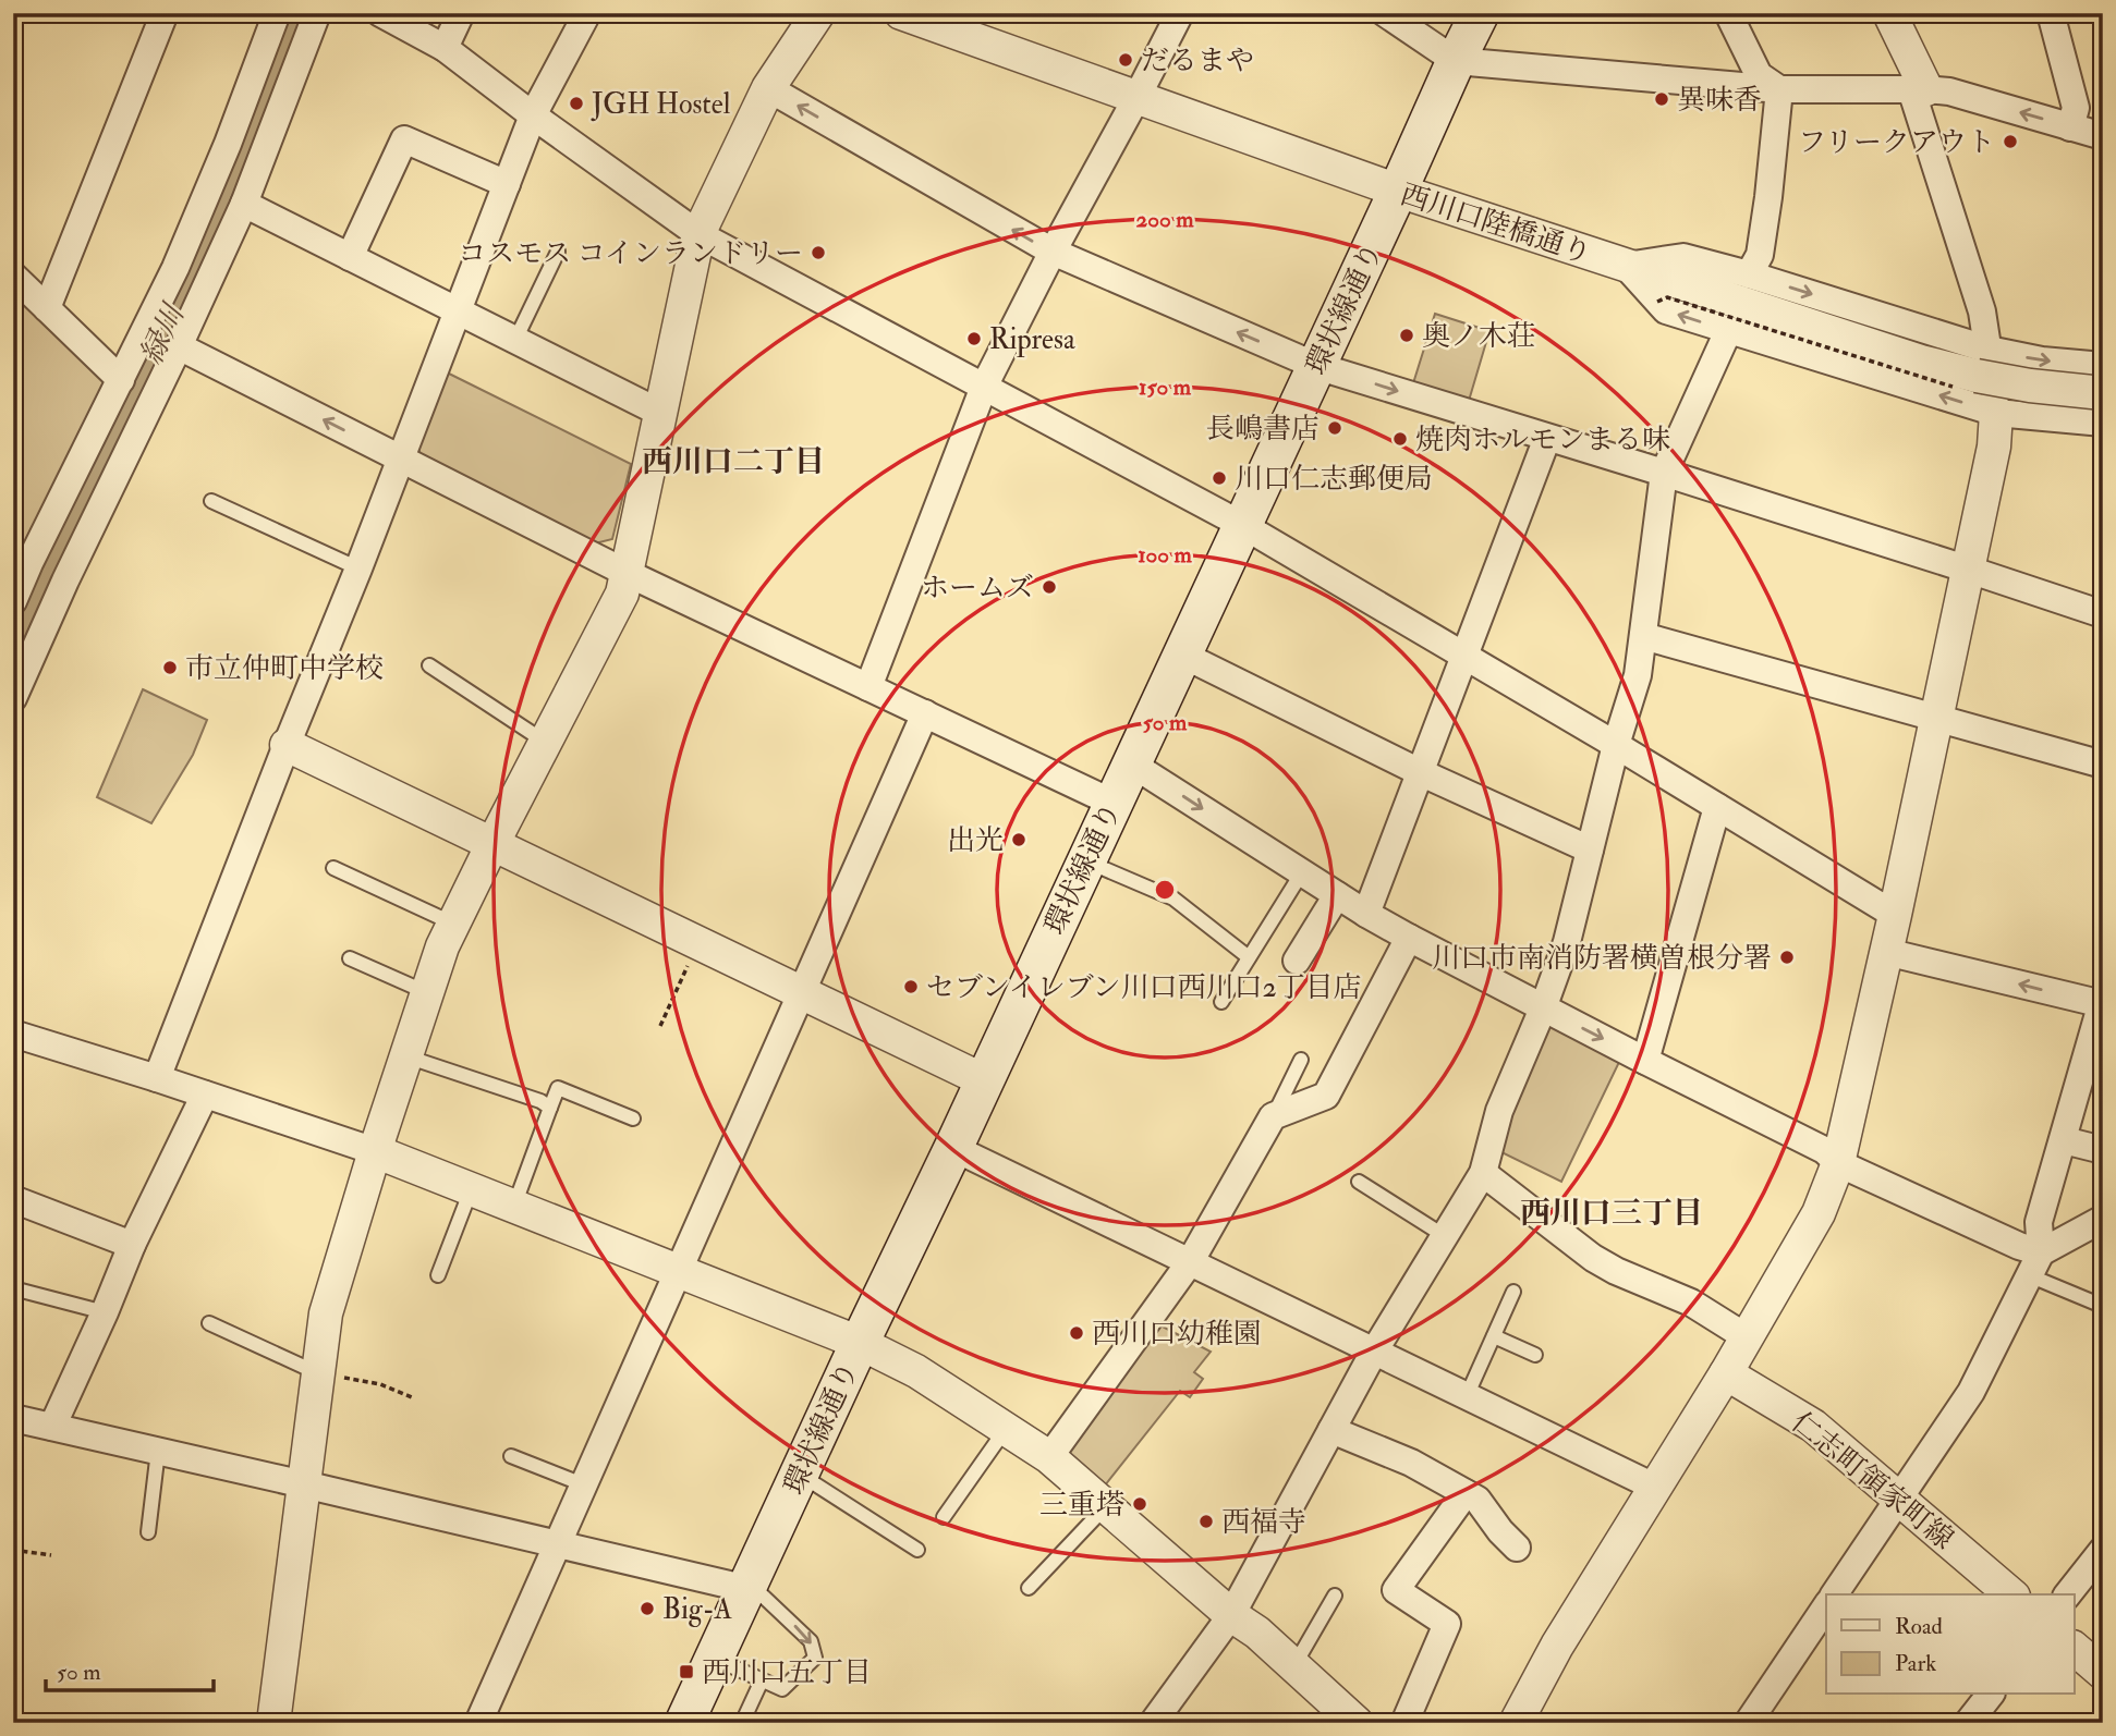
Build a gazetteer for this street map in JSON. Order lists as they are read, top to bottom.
{
  "streets": {
    "main road": ["環状線通り"],
    "street": ["西川口陸橋通り", "仁志町領家町線"]
  },
  "crossings": [
    ["西川口陸橋通り", "環状線通り"]
  ],
  "districts": ["西川口二丁目", "西川口三丁目"],
  "water": ["緑川"],
  "places": {
    "other": [
      "だるまや",
      "異味香",
      "JGH Hostel",
      "フリークアウト",
      "コスモス コインランドリー",
      "奥ノ木荘",
      "Ripresa",
      "長嶋書店",
      "焼肉ホルモンまる味",
      "川口仁志郵便局",
      "ホームズ",
      "市立仲町中学校",
      "出光",
      "川口市南消防署横曽根分署",
      "セブンイレブン川口西川口2丁目店",
      "西川口幼稚園",
      "三重塔",
      "西福寺",
      "Big-A"
    ],
    "transit": ["西川口五丁目"]
  },
  "legend": ["Road", "Park"],
  "scale_bar": "50 m",
  "rings": [
    "200 m",
    "150 m",
    "100 m",
    "50 m"
  ]
}
